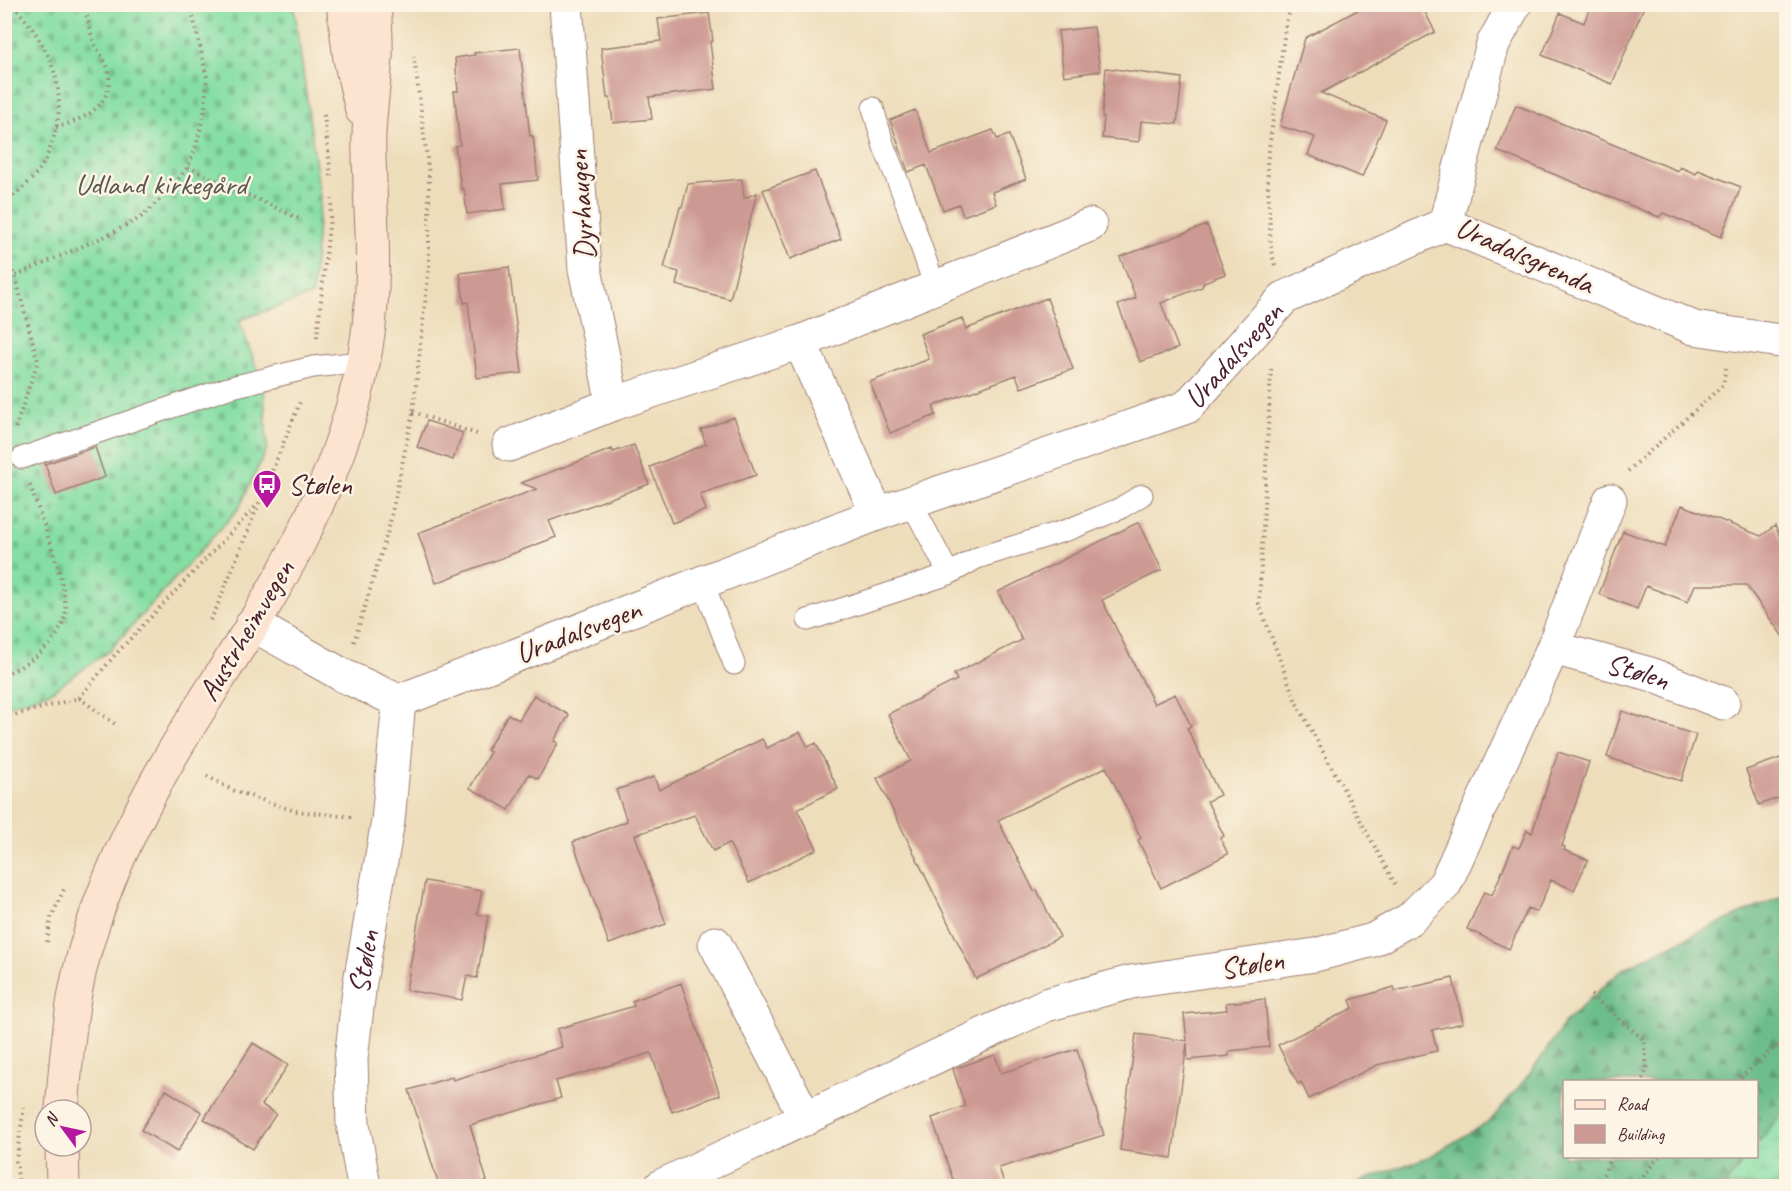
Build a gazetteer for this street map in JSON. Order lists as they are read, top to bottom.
{
  "streets": {
    "main road": ["Austrheimvegen"],
    "street": [
      "Dyrhaugen",
      "Uradalsgrenda",
      "Uradalsvegen",
      "Stølen"
    ]
  },
  "crossings": [
    ["Uradalsgrenda", "Uradalsvegen"],
    ["Uradalsvegen", "Stølen"]
  ],
  "parks": ["Udland kirkegård"],
  "places": {
    "bus stop": ["Stølen"]
  },
  "legend": ["Road", "Building"],
  "north": "top left"
}
